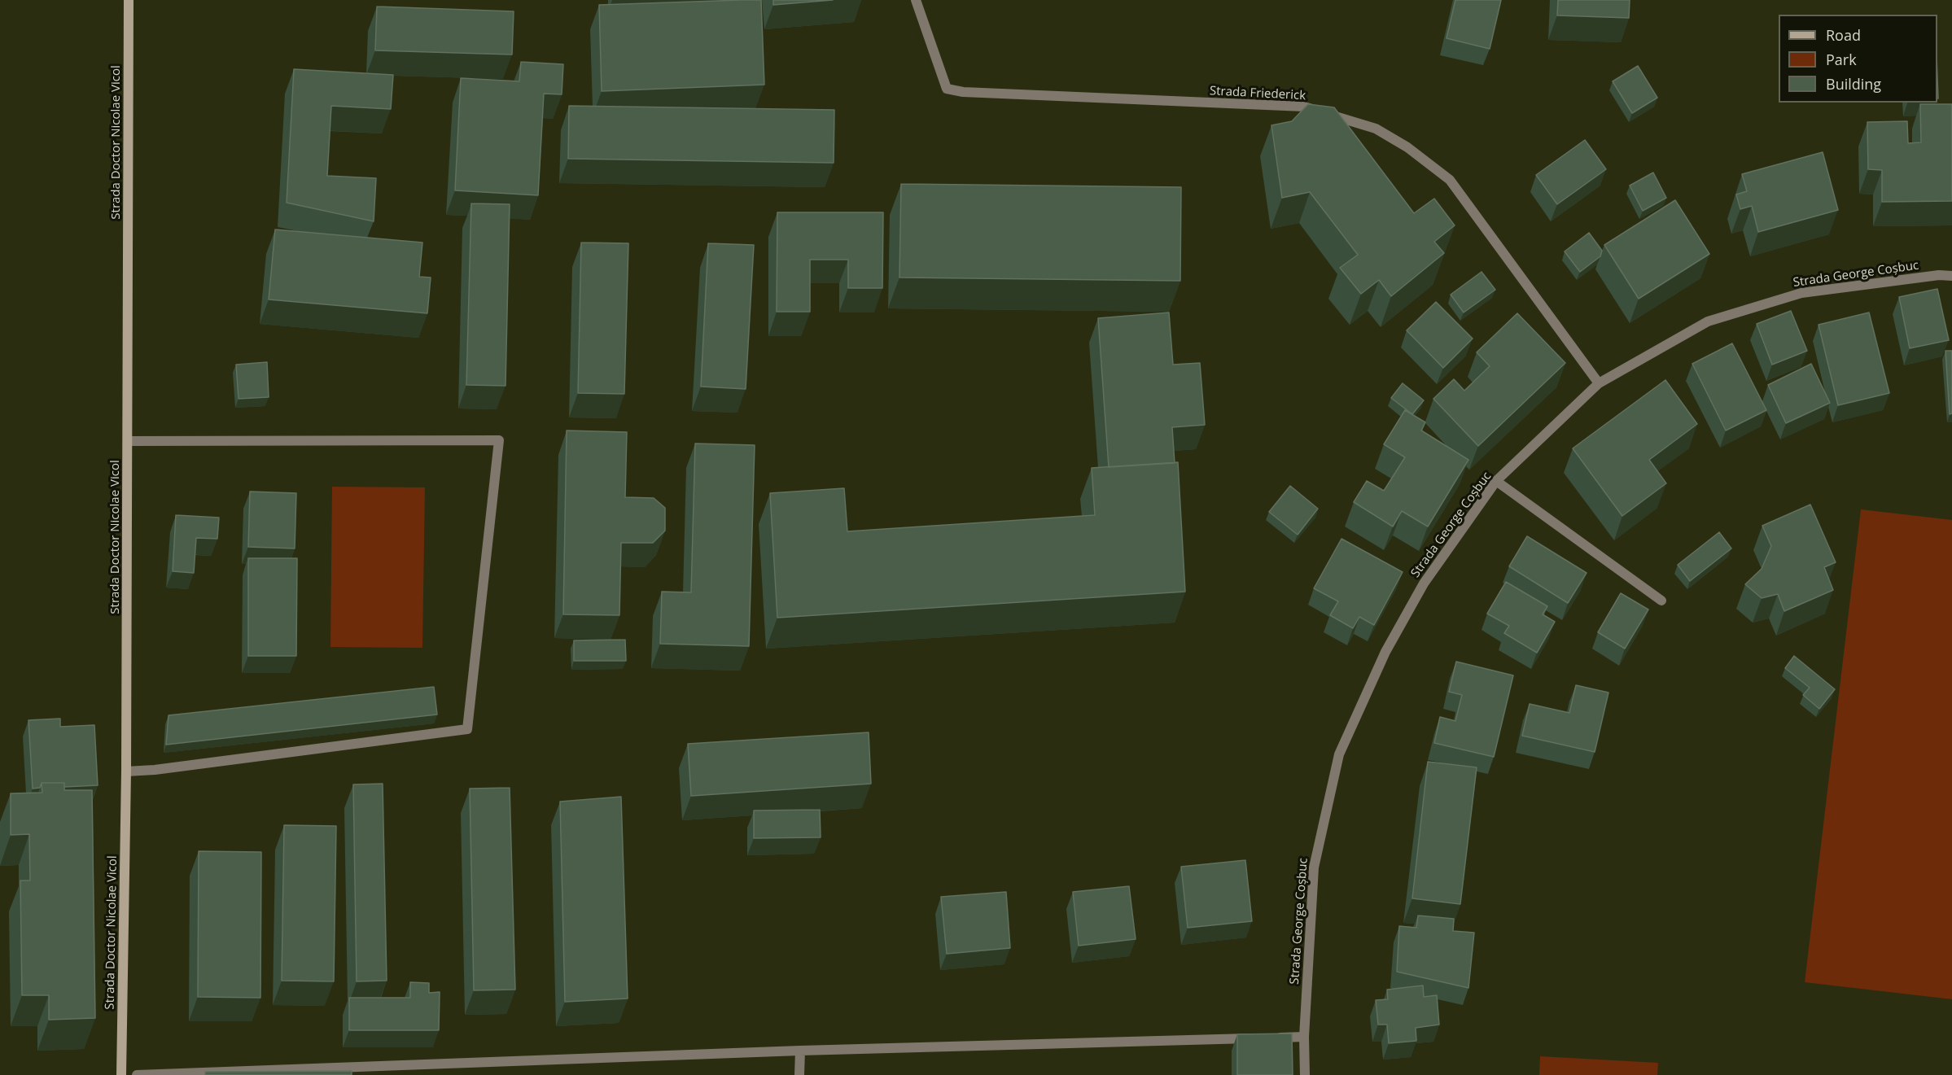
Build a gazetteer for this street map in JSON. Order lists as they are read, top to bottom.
{
  "streets": {
    "street": ["Strada Friederick", "Strada Doctor Nicolae Vicol", "Strada George Coșbuc"]
  },
  "crossings": [
    ["Strada Friederick", "Strada George Coșbuc"]
  ],
  "legend": ["Road", "Park", "Building"]
}
